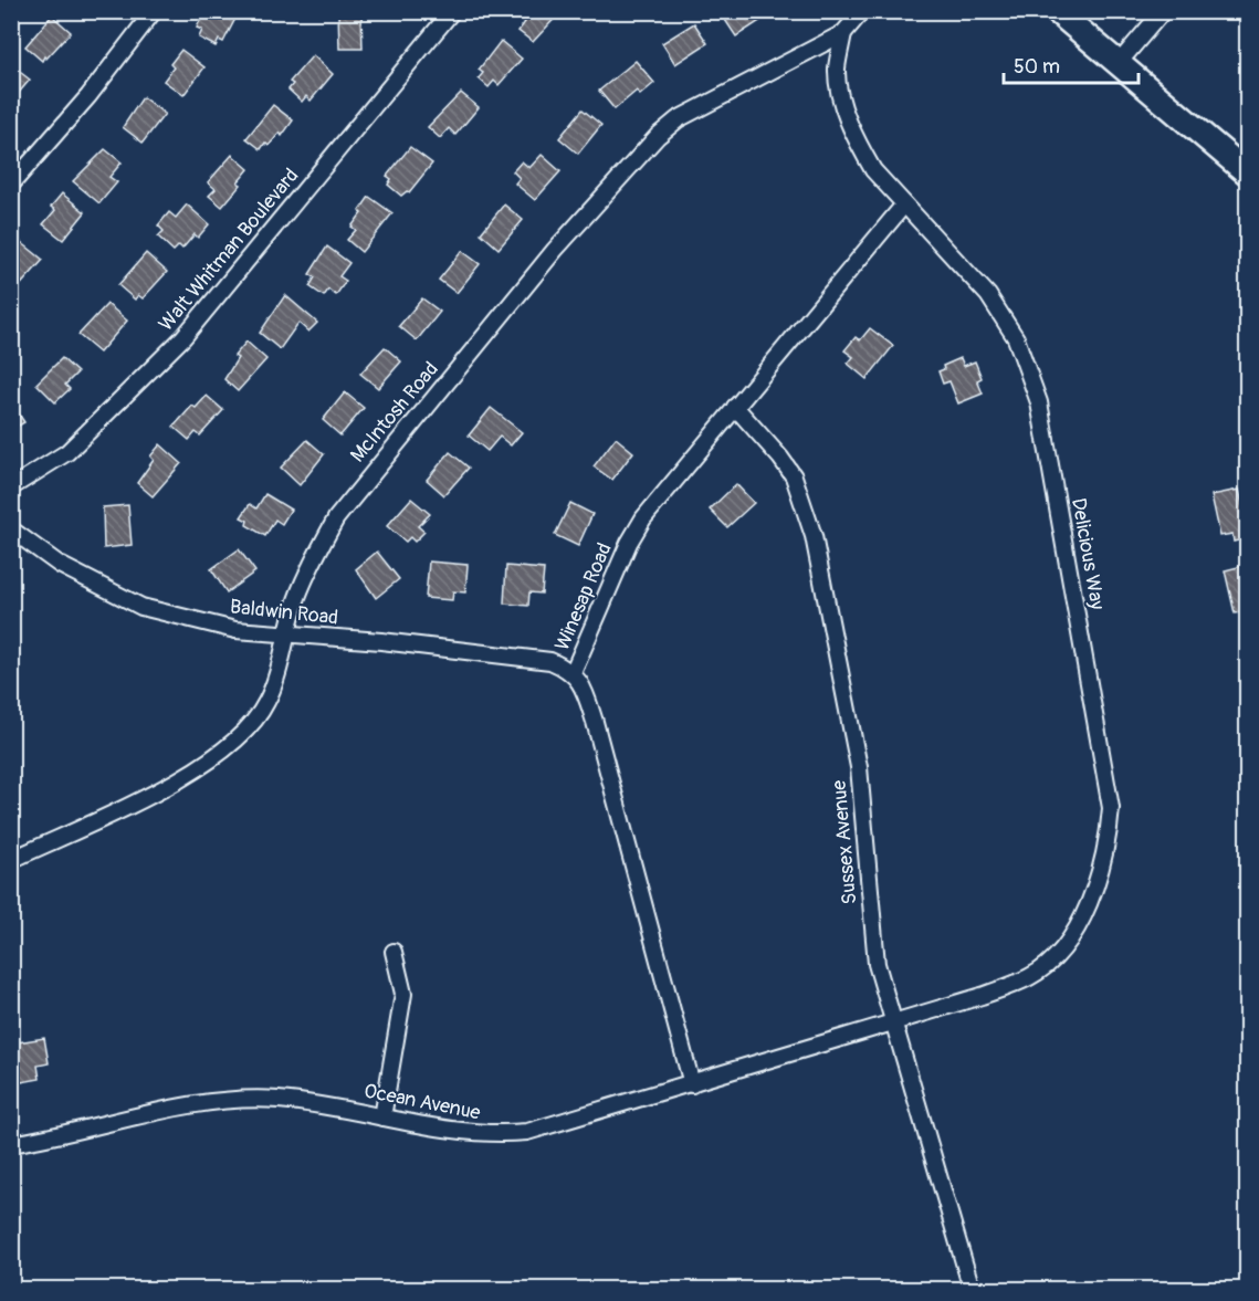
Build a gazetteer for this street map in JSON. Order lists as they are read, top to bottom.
{
  "streets": {
    "street": [
      "Walt Whitman Boulevard",
      "McIntosh Road",
      "Delicious Way",
      "Winesap Road",
      "Baldwin Road",
      "Sussex Avenue",
      "Ocean Avenue"
    ]
  },
  "crossings": [
    ["McIntosh Road", "Delicious Way"],
    ["McIntosh Road", "Baldwin Road"],
    ["Delicious Way", "Winesap Road"],
    ["Delicious Way", "Sussex Avenue"],
    ["Delicious Way", "Ocean Avenue"],
    ["Winesap Road", "Baldwin Road"],
    ["Winesap Road", "Sussex Avenue"],
    ["Winesap Road", "Ocean Avenue"],
    ["Sussex Avenue", "Ocean Avenue"]
  ],
  "scale_bar": "50 m"
}
